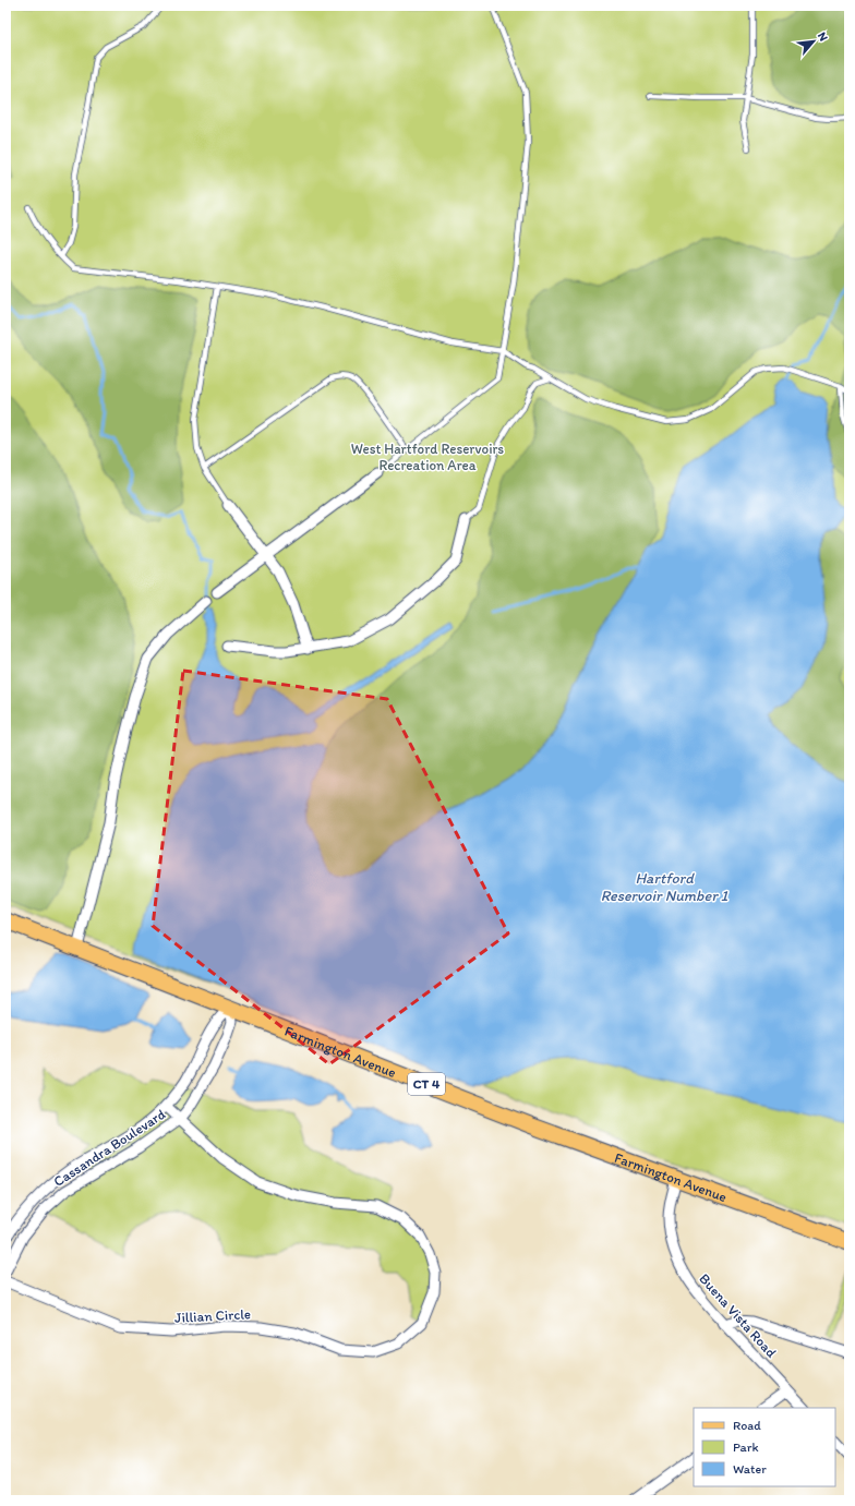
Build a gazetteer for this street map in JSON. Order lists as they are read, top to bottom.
{
  "streets": {
    "main road": ["Farmington Avenue", "CT 4"],
    "street": ["Cassandra Boulevard", "Jillian Circle", "Buena Vista Road"]
  },
  "crossings": [
    ["Farmington Avenue", "Cassandra Boulevard"],
    ["Farmington Avenue", "Buena Vista Road"],
    ["Cassandra Boulevard", "Jillian Circle"]
  ],
  "water": ["Hartford Reservoir Number 1"],
  "parks": ["West Hartford Reservoirs Recreation Area"],
  "legend": ["Road", "Park", "Water"],
  "north": "top right"
}
